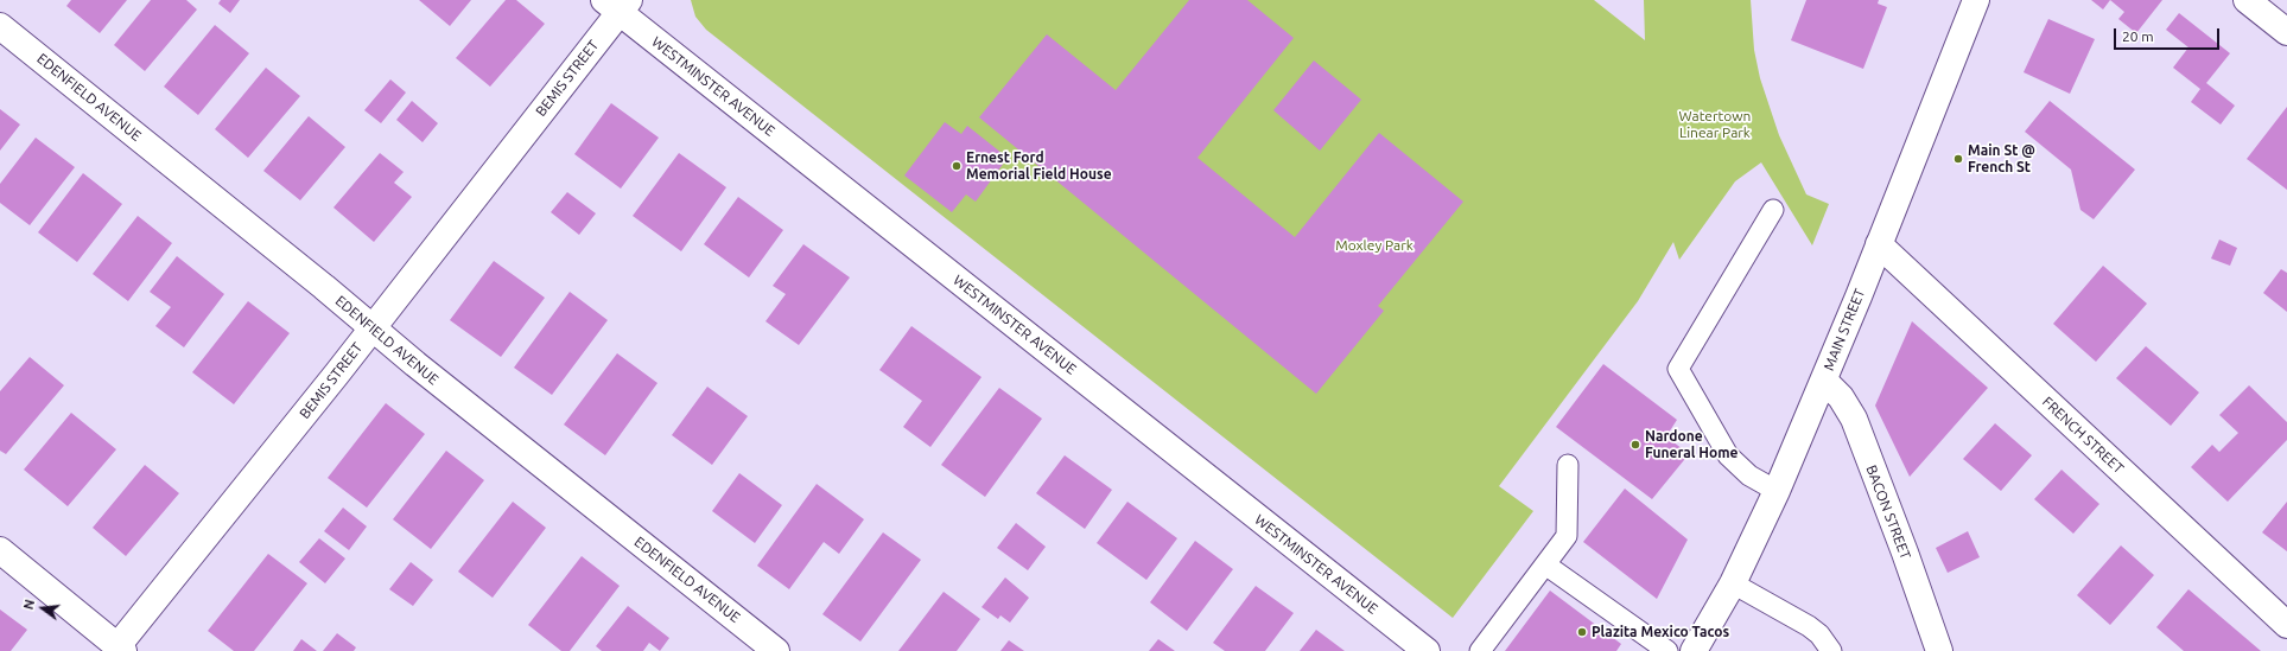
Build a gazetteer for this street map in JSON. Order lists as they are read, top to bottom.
{
  "streets": {
    "street": [
      "BEMIS STREET",
      "WESTMINSTER AVENUE",
      "EDENFIELD AVENUE",
      "MAIN STREET",
      "FRENCH STREET",
      "BACON STREET"
    ]
  },
  "crossings": [
    ["BEMIS STREET", "WESTMINSTER AVENUE"],
    ["BEMIS STREET", "EDENFIELD AVENUE"],
    ["MAIN STREET", "FRENCH STREET"],
    ["MAIN STREET", "BACON STREET"]
  ],
  "parks": ["Watertown Linear Park", "Moxley Park"],
  "places": [
    "Main St @ French St",
    "Ernest Ford Memorial Field House",
    "Nardone Funeral Home",
    "Plazita Mexico Tacos"
  ],
  "scale_bar": "20 m",
  "north": "left"
}
